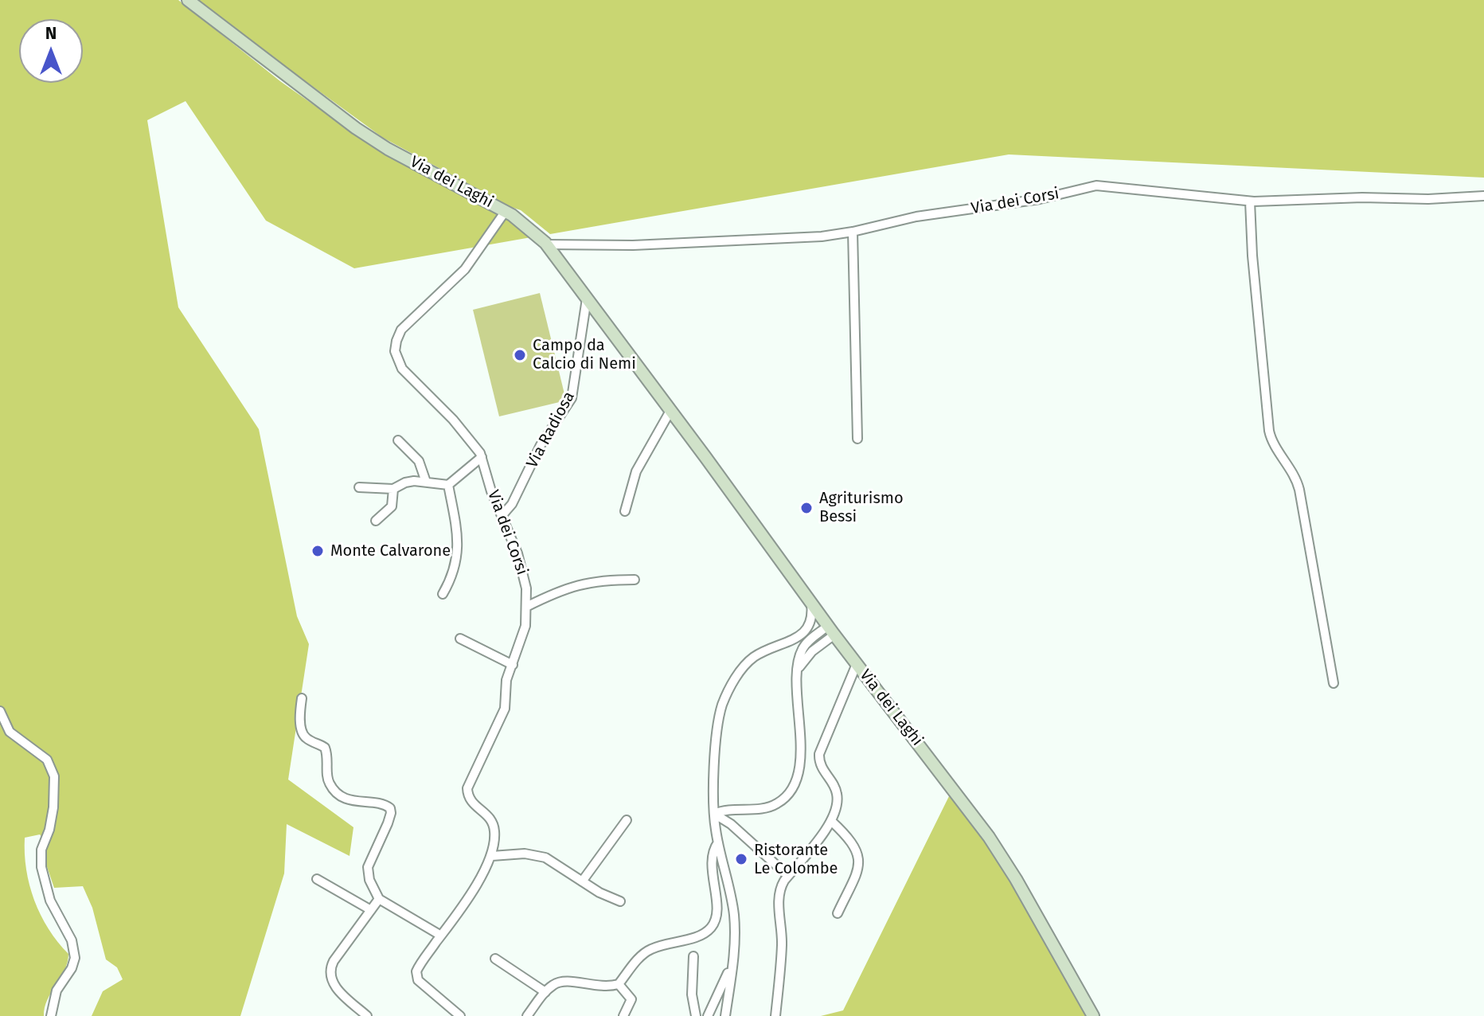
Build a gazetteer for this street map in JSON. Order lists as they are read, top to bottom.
{
  "streets": {
    "main road": ["Via dei Laghi"],
    "street": ["Via dei Corsi", "Via Radiosa"]
  },
  "crossings": [
    ["Via dei Laghi", "Via dei Corsi"],
    ["Via dei Laghi", "Via Radiosa"],
    ["Via dei Corsi", "Via Radiosa"]
  ],
  "places": [
    "Campo da Calcio di Nemi",
    "Agriturismo Bessi",
    "Monte Calvarone",
    "Ristorante Le Colombe"
  ],
  "north": "top"
}
